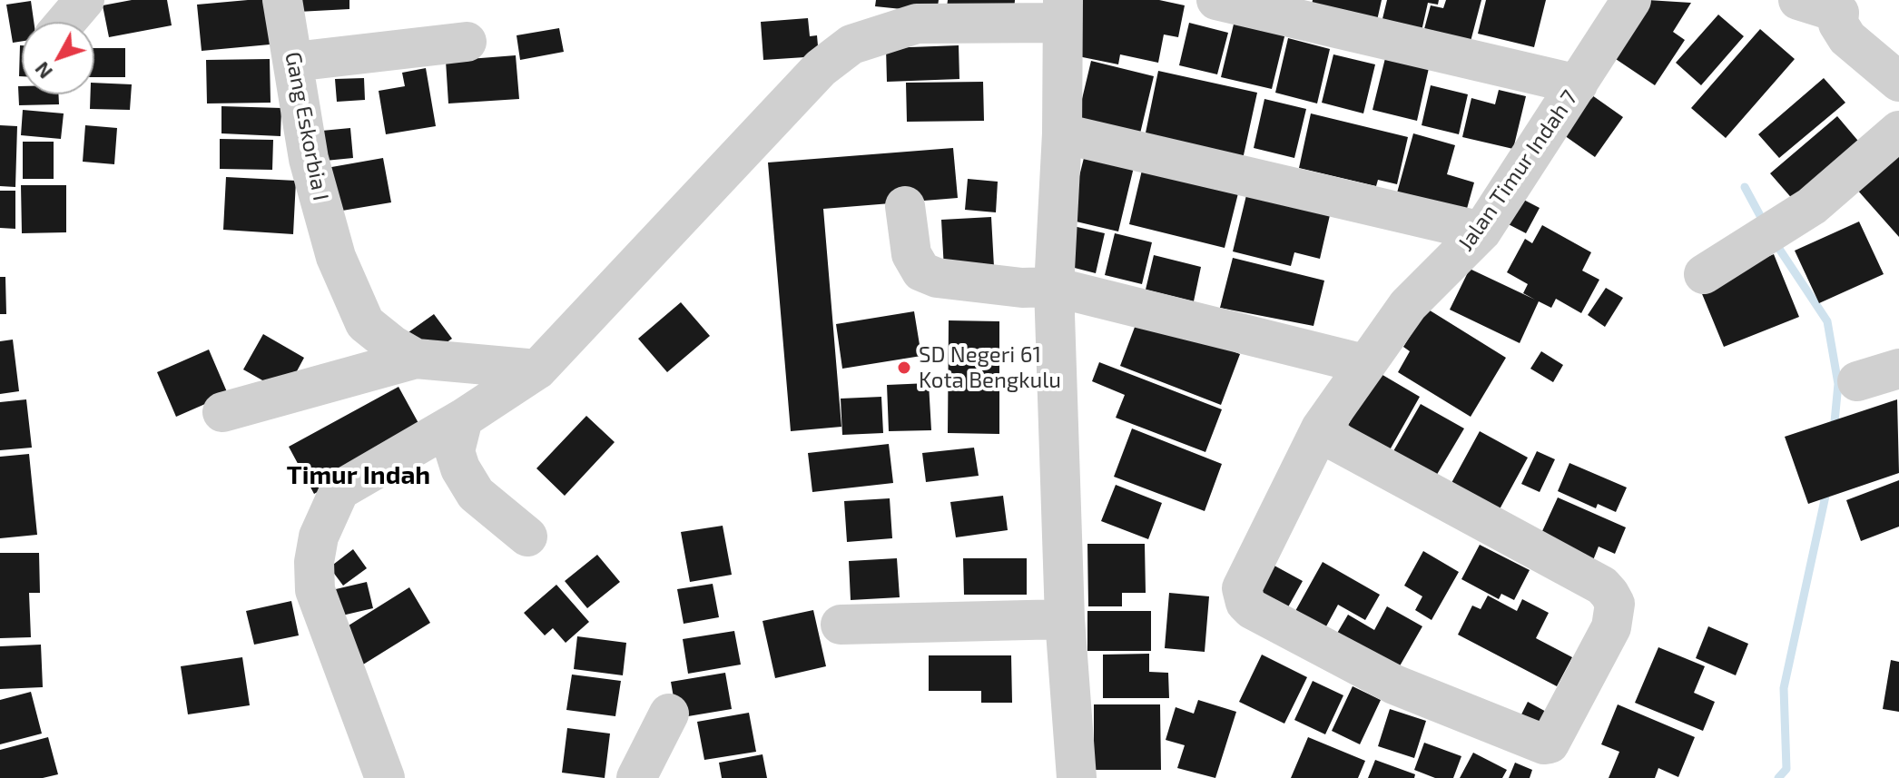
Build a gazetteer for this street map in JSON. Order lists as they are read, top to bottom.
{
  "streets": {
    "street": ["Gang Eskorbia I", "Jalan Timur Indah 7"]
  },
  "districts": ["Timur Indah"],
  "places": ["SD Negeri 61 Kota Bengkulu"],
  "north": "bottom left"
}
